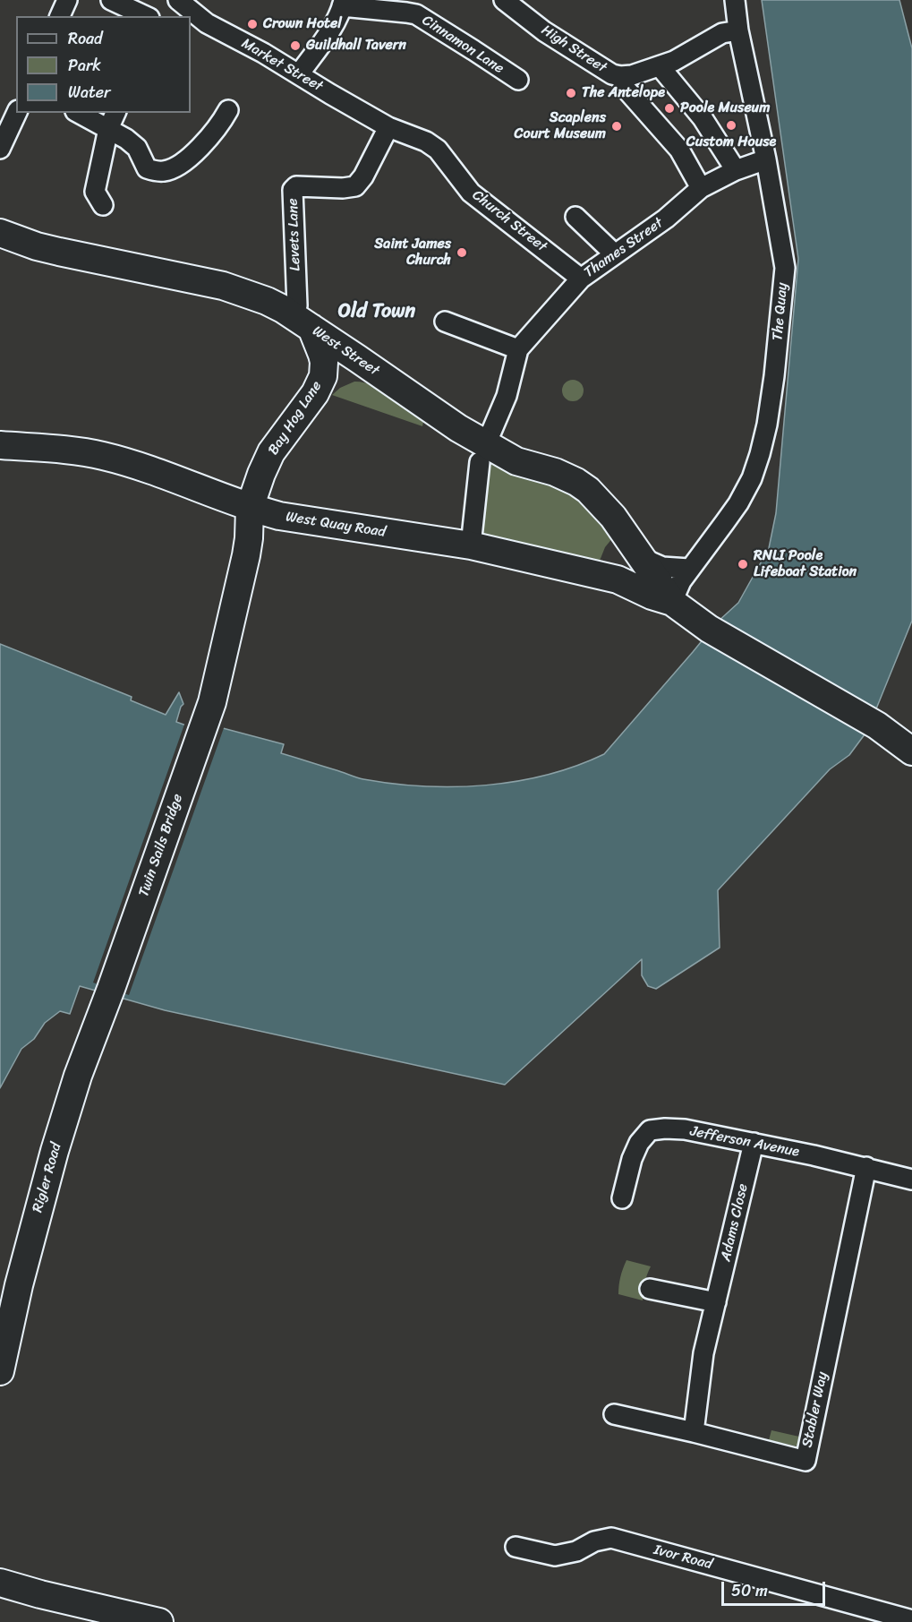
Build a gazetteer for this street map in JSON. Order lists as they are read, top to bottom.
{
  "streets": {
    "highway": [
      "West Street",
      "Bay Hog Lane",
      "West Quay Road",
      "Twin Sails Bridge",
      "Rigler Road"
    ],
    "street": [
      "Cinnamon Lane",
      "High Street",
      "Market Street",
      "Church Street",
      "Levets Lane",
      "Thames Street",
      "The Quay",
      "Jefferson Avenue",
      "Adams Close",
      "Stabler Way",
      "Ivor Road"
    ]
  },
  "crossings": [
    ["High Street", "The Quay"],
    ["Market Street", "Church Street"],
    ["Market Street", "Levets Lane"],
    ["Church Street", "Levets Lane"],
    ["Church Street", "Thames Street"],
    ["Levets Lane", "West Street"],
    ["Levets Lane", "Bay Hog Lane"],
    ["Thames Street", "The Quay"],
    ["The Quay", "West Street"],
    ["The Quay", "West Quay Road"],
    ["West Street", "Bay Hog Lane"],
    ["West Street", "West Quay Road"],
    ["Bay Hog Lane", "West Quay Road"],
    ["Bay Hog Lane", "Twin Sails Bridge"],
    ["Twin Sails Bridge", "Rigler Road"],
    ["Jefferson Avenue", "Adams Close"],
    ["Jefferson Avenue", "Stabler Way"],
    ["Adams Close", "Stabler Way"]
  ],
  "districts": ["Old Town"],
  "places": [
    "Crown Hotel",
    "Guildhall Tavern",
    "The Antelope",
    "Poole Museum",
    "Custom House",
    "Scaplens Court Museum",
    "Saint James Church",
    "RNLI Poole Lifeboat Station"
  ],
  "legend": ["Road", "Park", "Water"],
  "scale_bar": "50 m"
}
